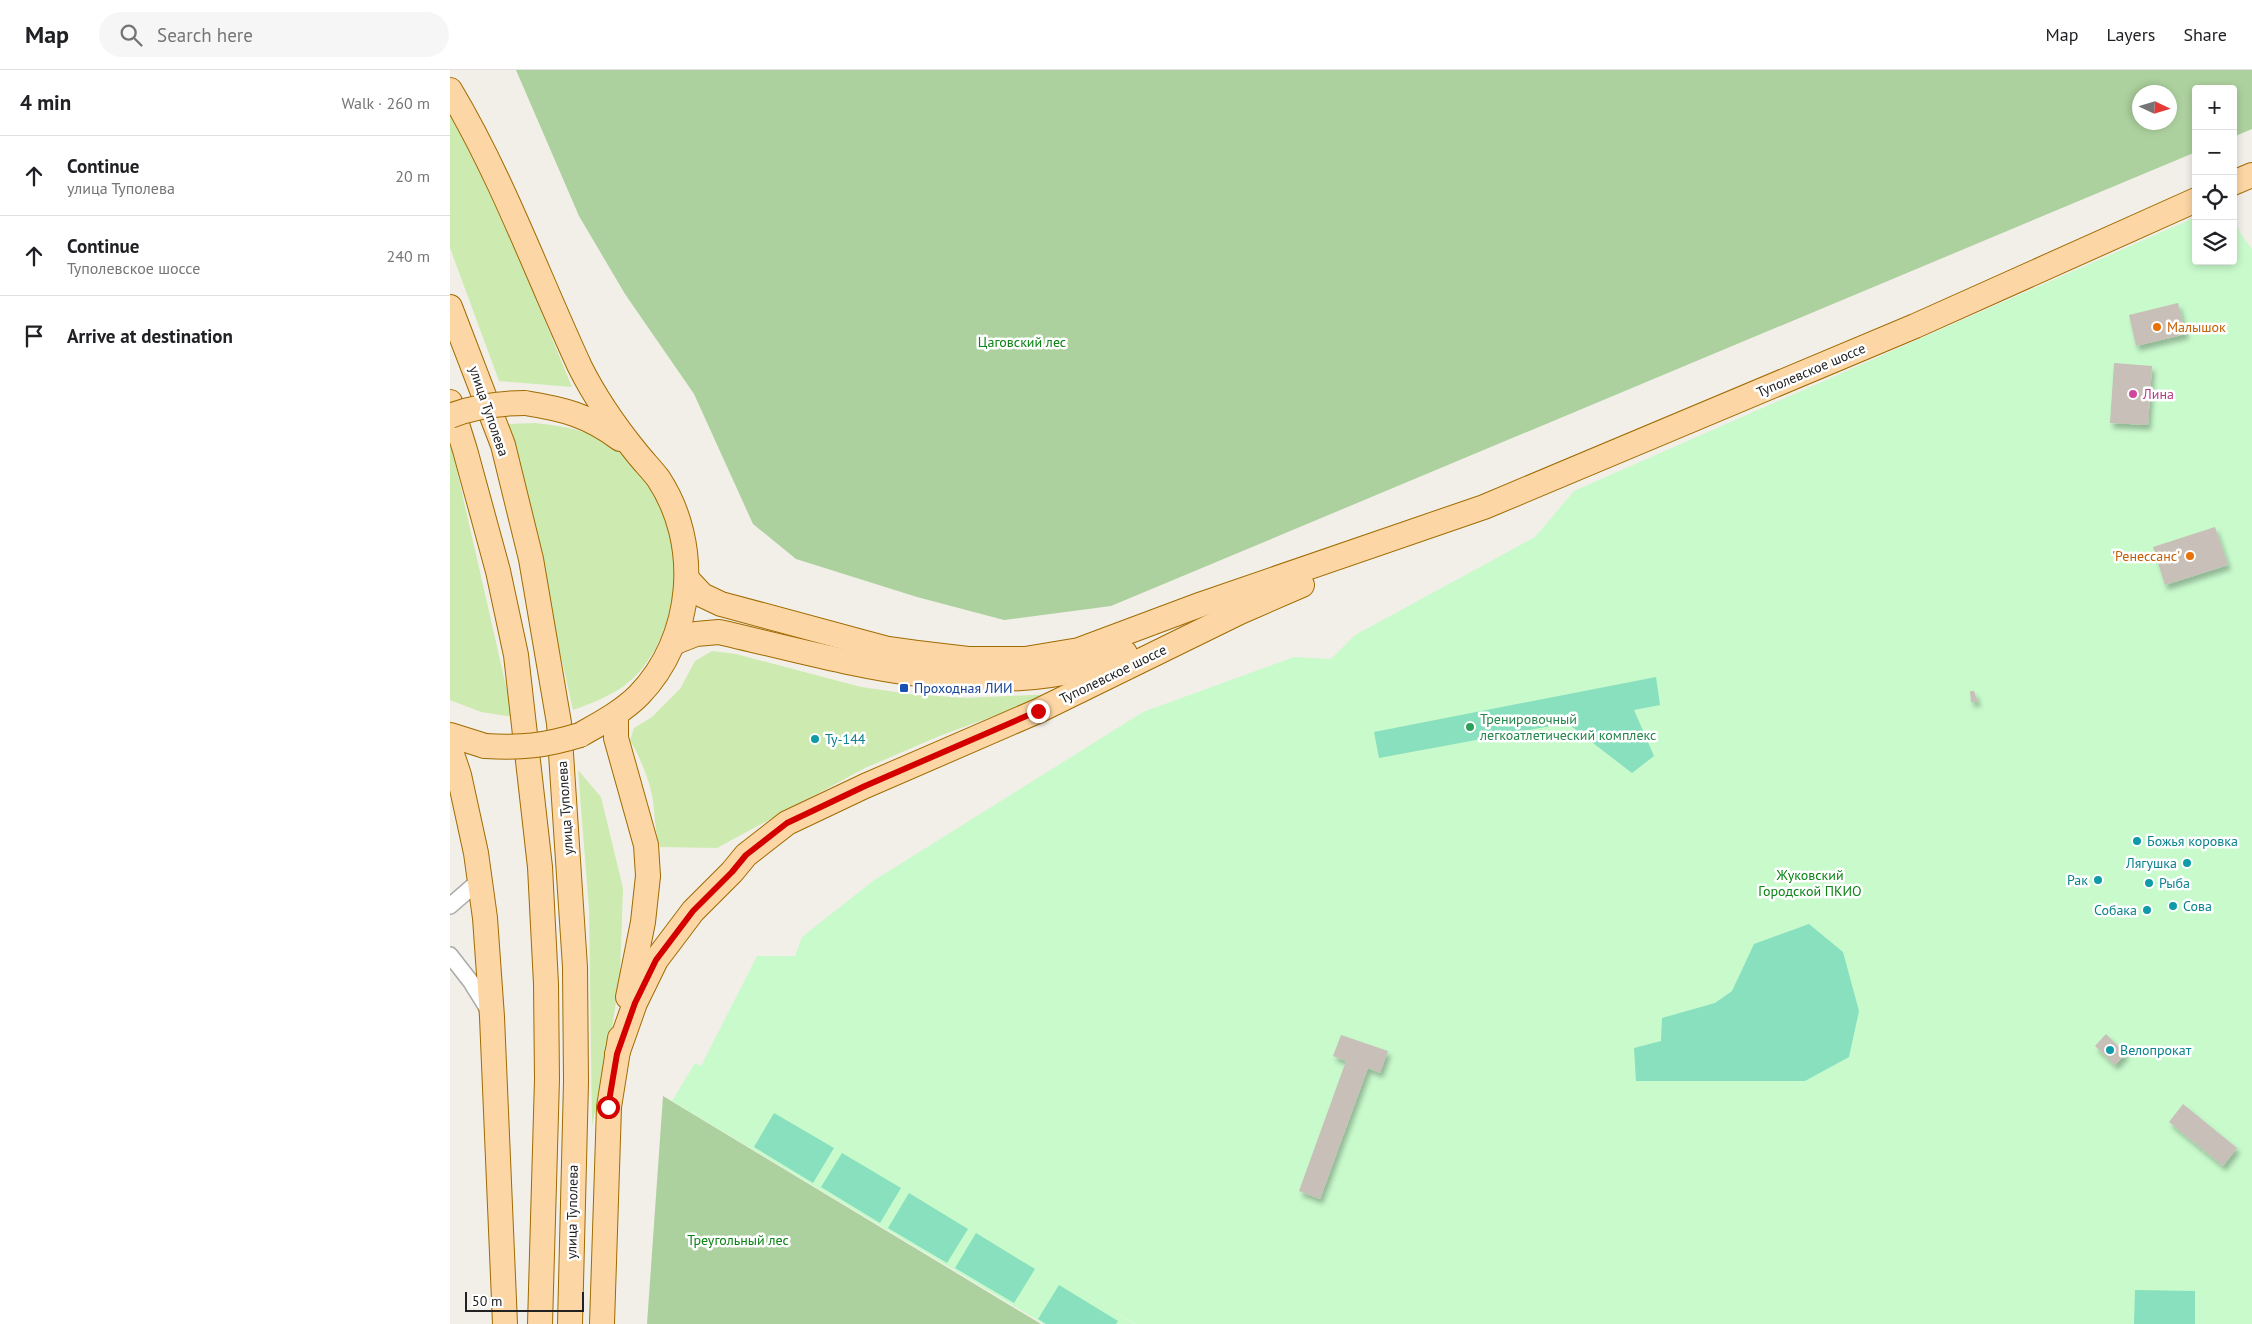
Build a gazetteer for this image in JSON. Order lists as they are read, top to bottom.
{
  "streets": {
    "main road": ["Туполевское шоссе", "улица Туполева"]
  },
  "parks": ["Цаговский лес", "Жуковский Городской ПКИО", "Треугольный лес"],
  "places": {
    "other": [
      "Малышок",
      "Лина",
      "'Ренессанс'",
      "Тренировочный легкоатлетический комплекс",
      "Ty-144",
      "Божья коровка",
      "Лягушка",
      "Рак",
      "Рыба",
      "Сова",
      "Собака",
      "Велопрокат"
    ],
    "transit": ["Проходная ЛИИ"]
  },
  "scale_bar": "50 m",
  "north": "right",
  "page": {
    "header": "Map",
    "search": "Search here",
    "nav": ["Map", "Layers", "Share"],
    "heading": ["4 min", "Walk · 260 m"],
    "map_buttons": ["+", "−"],
    "list": [
      ["Continue", "улица Туполева", "20 m"],
      ["Continue", "Туполевское шоссе", "240 m"],
      "Arrive at destination"
    ],
    "scale": "50 m"
  }
}
